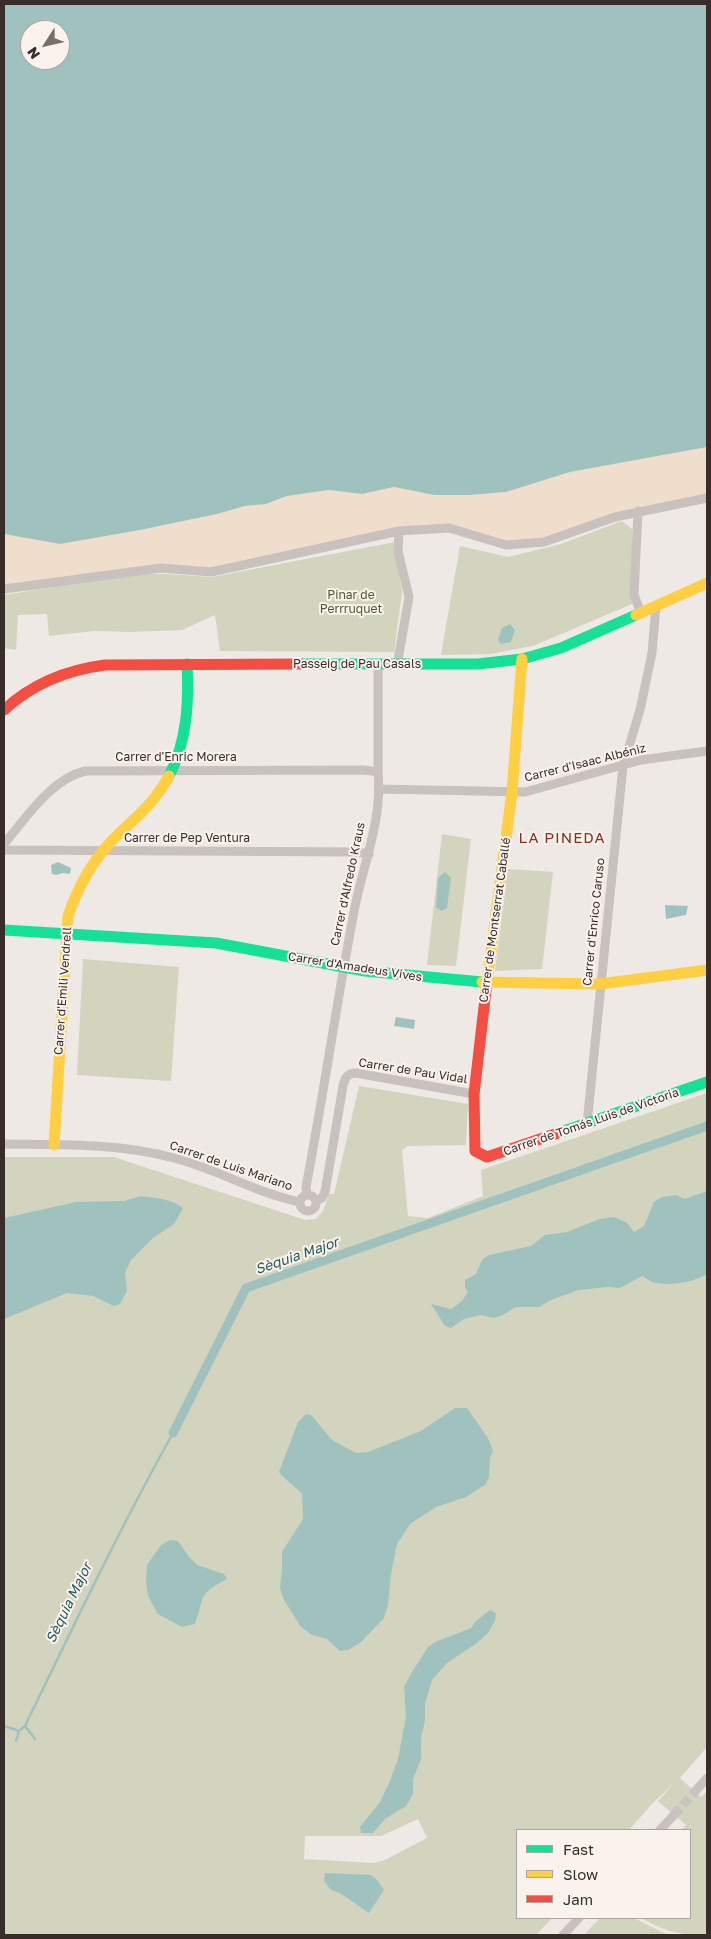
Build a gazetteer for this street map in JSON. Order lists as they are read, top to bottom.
{
  "streets": {
    "street": [
      "Passeig de Pau Casals",
      "Carrer d'Enric Morera",
      "Carrer d'Isaac Albéniz",
      "Carrer de Pep Ventura",
      "Carrer d'Alfredo Kraus",
      "Carrer de Montserrat Caballé",
      "Carrer d'Enrico Caruso",
      "Carrer d'Amadeus Vives",
      "Carrer d'Emili Vendrell",
      "Carrer de Pau Vidal",
      "Carrer de Tomás Luis de Victoria",
      "Carrer de Luis Mariano"
    ]
  },
  "crossings": [
    ["Passeig de Pau Casals", "Carrer d'Alfredo Kraus"],
    ["Passeig de Pau Casals", "Carrer de Montserrat Caballé"],
    ["Passeig de Pau Casals", "Carrer d'Enrico Caruso"],
    ["Passeig de Pau Casals", "Carrer d'Emili Vendrell"],
    ["Carrer d'Enric Morera", "Carrer d'Alfredo Kraus"],
    ["Carrer d'Enric Morera", "Carrer d'Emili Vendrell"],
    ["Carrer d'Isaac Albéniz", "Carrer d'Alfredo Kraus"],
    ["Carrer d'Isaac Albéniz", "Carrer de Montserrat Caballé"],
    ["Carrer d'Isaac Albéniz", "Carrer d'Enrico Caruso"],
    ["Carrer de Pep Ventura", "Carrer d'Alfredo Kraus"],
    ["Carrer de Pep Ventura", "Carrer d'Emili Vendrell"],
    ["Carrer d'Alfredo Kraus", "Carrer d'Amadeus Vives"],
    ["Carrer d'Alfredo Kraus", "Carrer de Pau Vidal"],
    ["Carrer d'Alfredo Kraus", "Carrer de Luis Mariano"],
    ["Carrer de Montserrat Caballé", "Carrer d'Amadeus Vives"],
    ["Carrer de Montserrat Caballé", "Carrer de Pau Vidal"],
    ["Carrer de Montserrat Caballé", "Carrer de Tomás Luis de Victoria"],
    ["Carrer d'Enrico Caruso", "Carrer d'Amadeus Vives"],
    ["Carrer d'Enrico Caruso", "Carrer de Tomás Luis de Victoria"],
    ["Carrer d'Amadeus Vives", "Carrer d'Emili Vendrell"],
    ["Carrer d'Emili Vendrell", "Carrer de Luis Mariano"],
    ["Carrer de Pau Vidal", "Carrer de Luis Mariano"]
  ],
  "districts": ["LA PINEDA"],
  "water": ["Sèquia Major"],
  "parks": ["Pinar de Perrruquet"],
  "legend": ["Fast", "Slow", "Jam"],
  "north": "bottom left"
}
